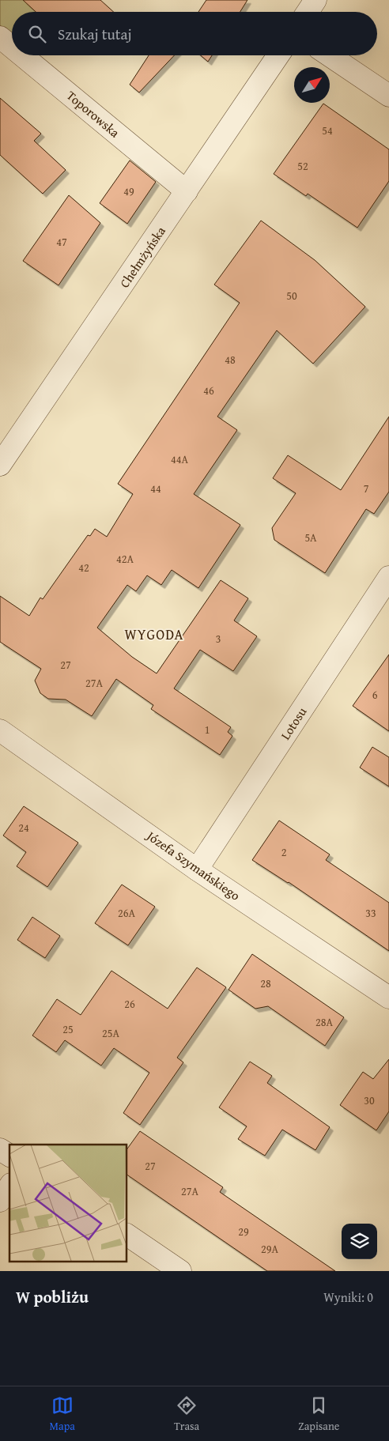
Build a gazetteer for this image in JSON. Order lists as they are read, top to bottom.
{
  "streets": {
    "street": [
      "Toporowska",
      "Chełmżyńska",
      "Lotosu",
      "Józefa Szymańskiego"
    ]
  },
  "crossings": [
    ["Toporowska", "Chełmżyńska"],
    ["Lotosu", "Józefa Szymańskiego"]
  ],
  "districts": ["WYGODA"],
  "house_numbers": [
    "54",
    "52",
    "49",
    "47",
    "50",
    "48",
    "46",
    "44A",
    "44",
    "7",
    "5A",
    "42A",
    "42",
    "3",
    "27",
    "27A",
    "6",
    "1",
    "24",
    "2",
    "26A",
    "33",
    "28",
    "26",
    "28A",
    "25",
    "25A",
    "30",
    "27",
    "27A",
    "29",
    "29A"
  ],
  "north": "top right",
  "page": {
    "search": "Szukaj tutaj",
    "heading": ["W pobliżu", "Wyniki: 0"],
    "nav": ["Mapa", "Trasa", "Zapisane"]
  }
}
